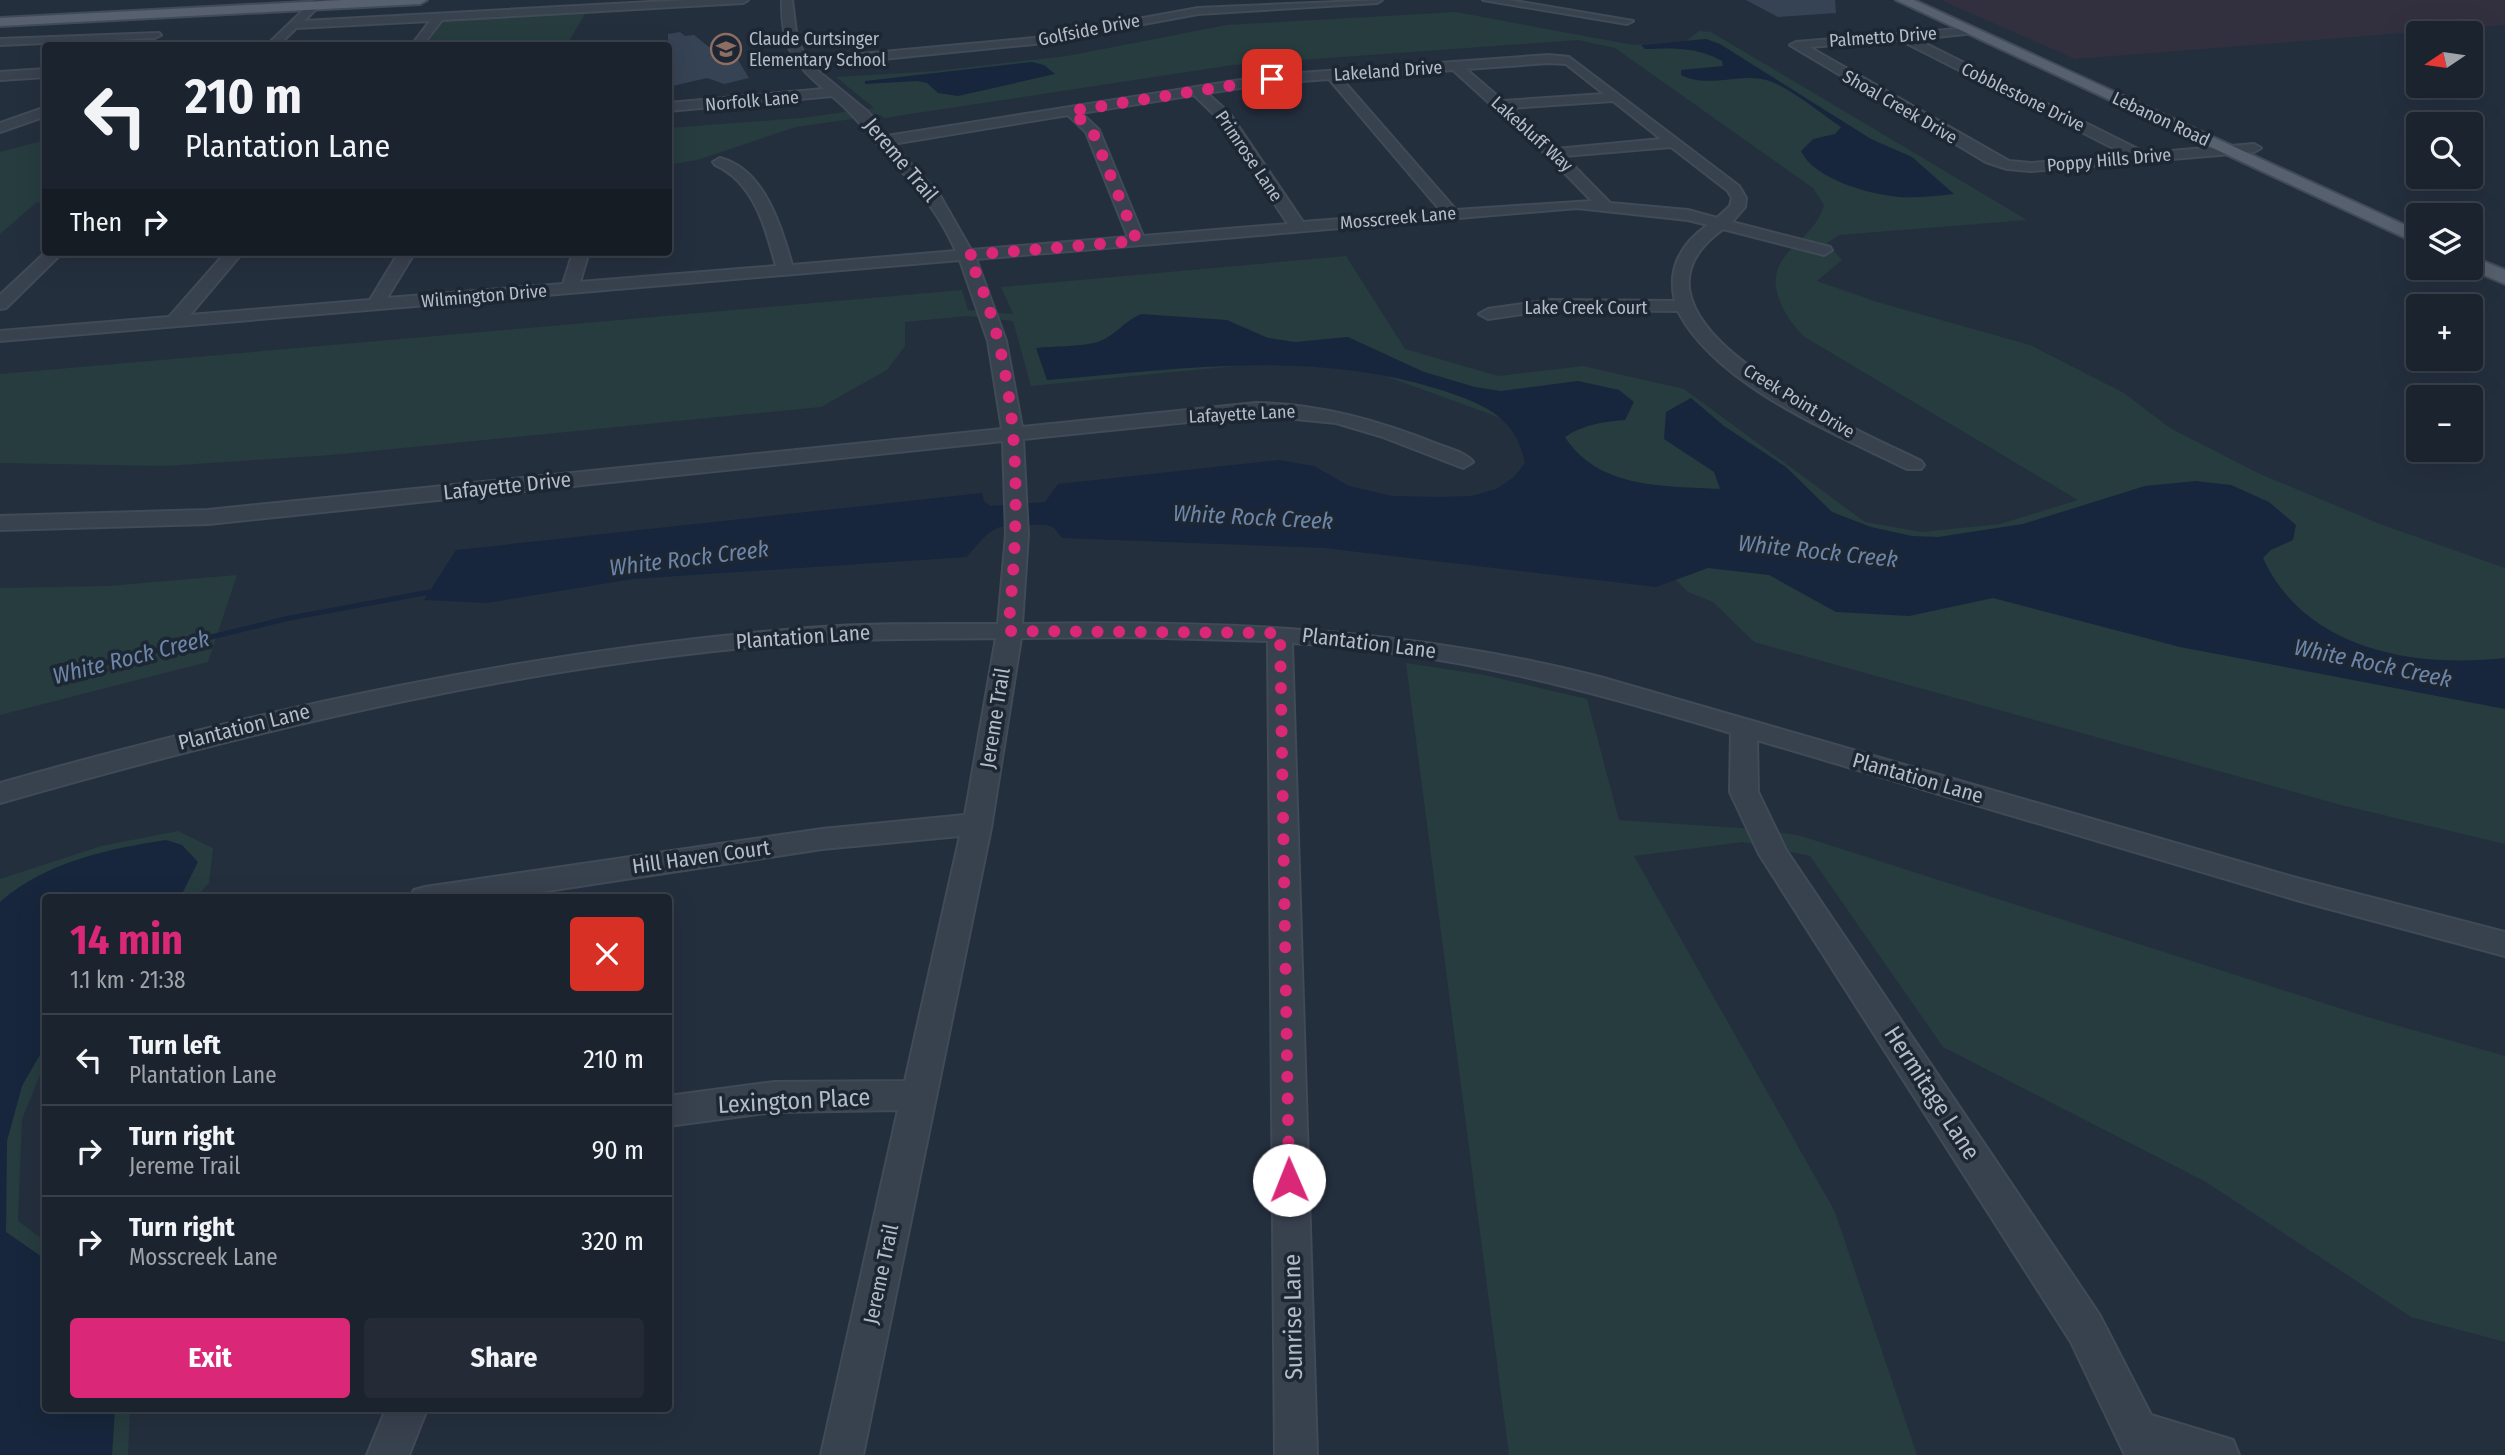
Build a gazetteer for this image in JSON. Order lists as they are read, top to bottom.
{
  "streets": {
    "main road": ["Lebanon Road"],
    "street": [
      "Golfside Drive",
      "Palmetto Drive",
      "Lakeland Drive",
      "Cobblestone Drive",
      "Norfolk Lane",
      "Shoal Creek Drive",
      "Lakebluff Way",
      "Primrose Lane",
      "Jereme Trail",
      "Poppy Hills Drive",
      "Mosscreek Lane",
      "Wilmington Drive",
      "Lake Creek Court",
      "Creek Point Drive",
      "Lafayette Lane",
      "Lafayette Drive",
      "Plantation Lane",
      "Hill Haven Court",
      "Hermitage Lane",
      "Lexington Place",
      "Sunrise Lane"
    ]
  },
  "crossings": [
    ["Golfside Drive", "Jereme Trail"],
    ["Palmetto Drive", "Cobblestone Drive"],
    ["Palmetto Drive", "Shoal Creek Drive"],
    ["Palmetto Drive", "Lebanon Road"],
    ["Lakeland Drive", "Lakebluff Way"],
    ["Lakeland Drive", "Primrose Lane"],
    ["Lakeland Drive", "Jereme Trail"],
    ["Cobblestone Drive", "Poppy Hills Drive"],
    ["Norfolk Lane", "Jereme Trail"],
    ["Shoal Creek Drive", "Poppy Hills Drive"],
    ["Lebanon Road", "Poppy Hills Drive"],
    ["Lakebluff Way", "Mosscreek Lane"],
    ["Primrose Lane", "Mosscreek Lane"],
    ["Jereme Trail", "Mosscreek Lane"],
    ["Jereme Trail", "Wilmington Drive"],
    ["Jereme Trail", "Lafayette Lane"],
    ["Jereme Trail", "Lafayette Drive"],
    ["Jereme Trail", "Plantation Lane"],
    ["Jereme Trail", "Hill Haven Court"],
    ["Jereme Trail", "Lexington Place"],
    ["Mosscreek Lane", "Wilmington Drive"],
    ["Lake Creek Court", "Creek Point Drive"],
    ["Lafayette Lane", "Lafayette Drive"],
    ["Plantation Lane", "Hermitage Lane"],
    ["Plantation Lane", "Sunrise Lane"]
  ],
  "water": ["White Rock Creek"],
  "places": {
    "school or university": ["Claude Curtsinger Elementary School"]
  },
  "north": "left",
  "page": {
    "map_buttons": ["+", "−"],
    "turn": ["210 m", "Plantation Lane"],
    "then": "Then",
    "heading": ["14 min", "1.1 km · 21:38"],
    "list": [
      {
        "name": "Turn left",
        "note": "Plantation Lane",
        "value": "210 m"
      },
      {
        "name": "Turn right",
        "note": "Jereme Trail",
        "value": "90 m"
      },
      {
        "name": "Turn right",
        "note": "Mosscreek Lane",
        "value": "320 m"
      }
    ],
    "buttons": ["Exit", "Share"]
  }
}
